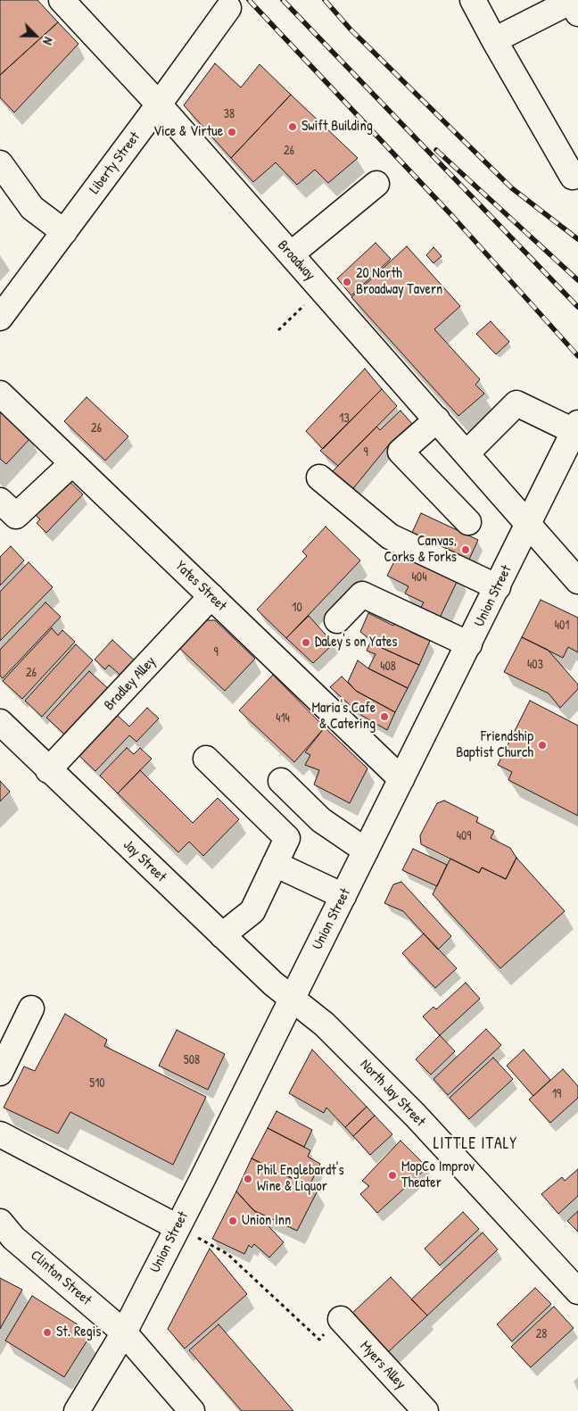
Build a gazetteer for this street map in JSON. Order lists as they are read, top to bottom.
{
  "streets": {
    "street": [
      "Liberty Street",
      "Broadway",
      "Yates Street",
      "Union Street",
      "Bradley Alley",
      "Jay Street",
      "North Jay Street",
      "Clinton Street",
      "Myers Alley"
    ]
  },
  "crossings": [
    ["Liberty Street", "Broadway"],
    ["Broadway", "Union Street"],
    ["Yates Street", "Union Street"],
    ["Yates Street", "Bradley Alley"],
    ["Union Street", "Jay Street"],
    ["Union Street", "North Jay Street"],
    ["Union Street", "Clinton Street"],
    ["Bradley Alley", "Jay Street"],
    ["Jay Street", "North Jay Street"]
  ],
  "districts": ["LITTLE ITALY"],
  "places": [
    "Swift Building",
    "Vice & Virtue",
    "20 North Broadway Tavern",
    "Canvas, Corks & Forks",
    "Daley's on Yates",
    "Maria's Cafe & Catering",
    "Friendship Baptist Church",
    "MopCo Improv Theater",
    "Phil Englebardt's Wine & Liquor",
    "Union Inn",
    "St. Regis"
  ],
  "house_numbers": [
    "38",
    "26",
    "13",
    "26",
    "9",
    "404",
    "10",
    "401",
    "9",
    "403",
    "408",
    "26",
    "414",
    "409",
    "508",
    "510",
    "19",
    "28"
  ],
  "north": "bottom right"
}
